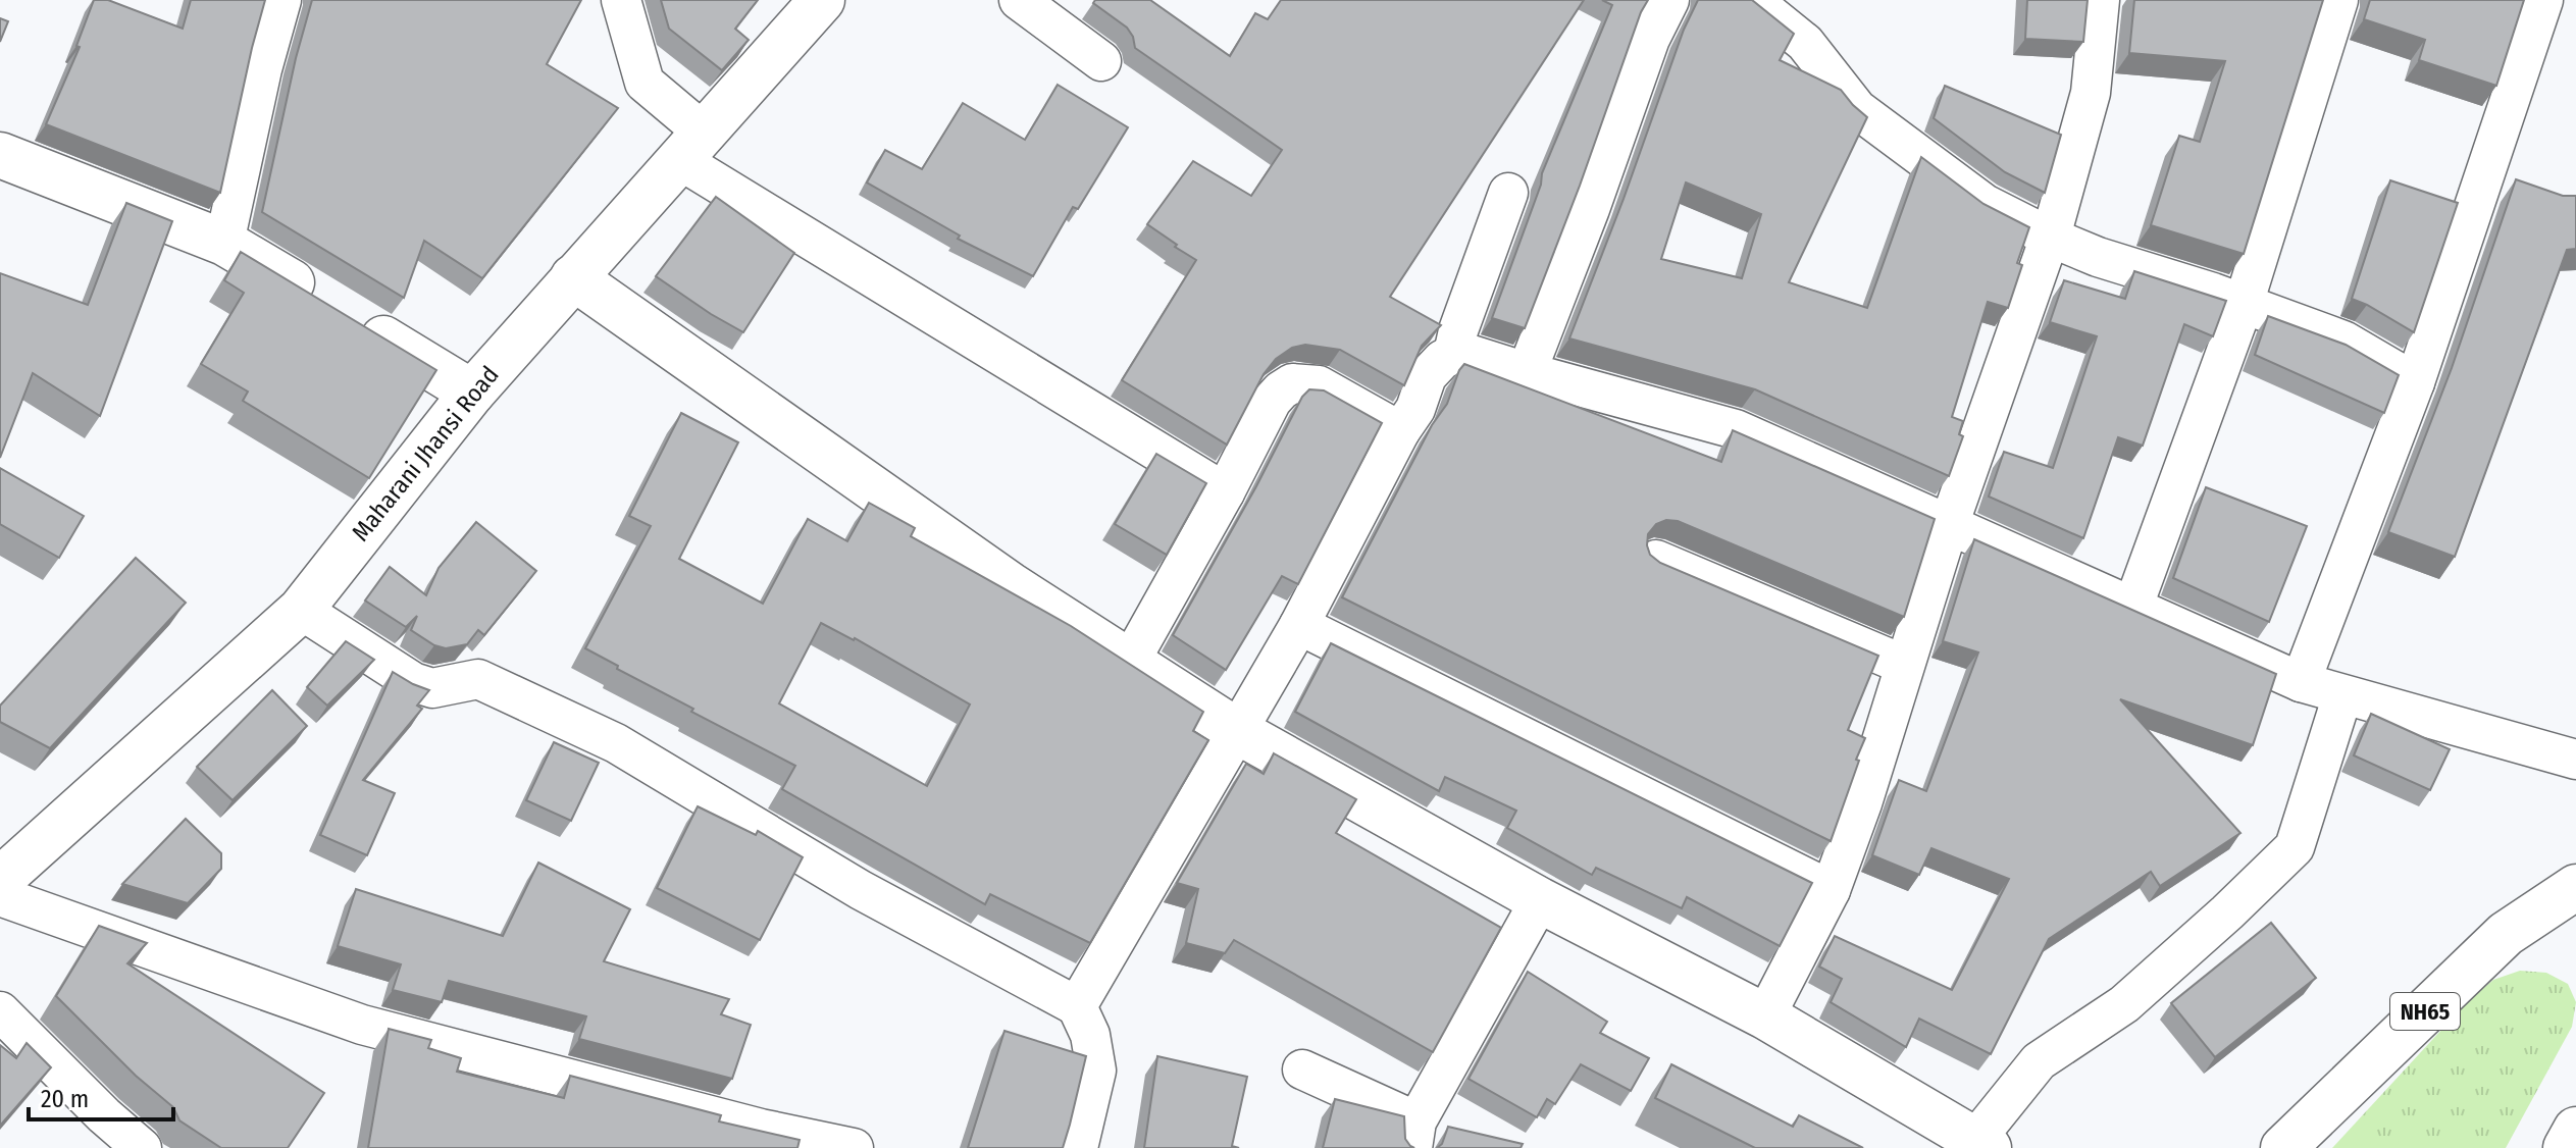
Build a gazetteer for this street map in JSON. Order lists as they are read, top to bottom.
{
  "streets": {
    "main road": ["Maharani Jhansi Road", "NH65"]
  },
  "scale_bar": "20 m"
}
